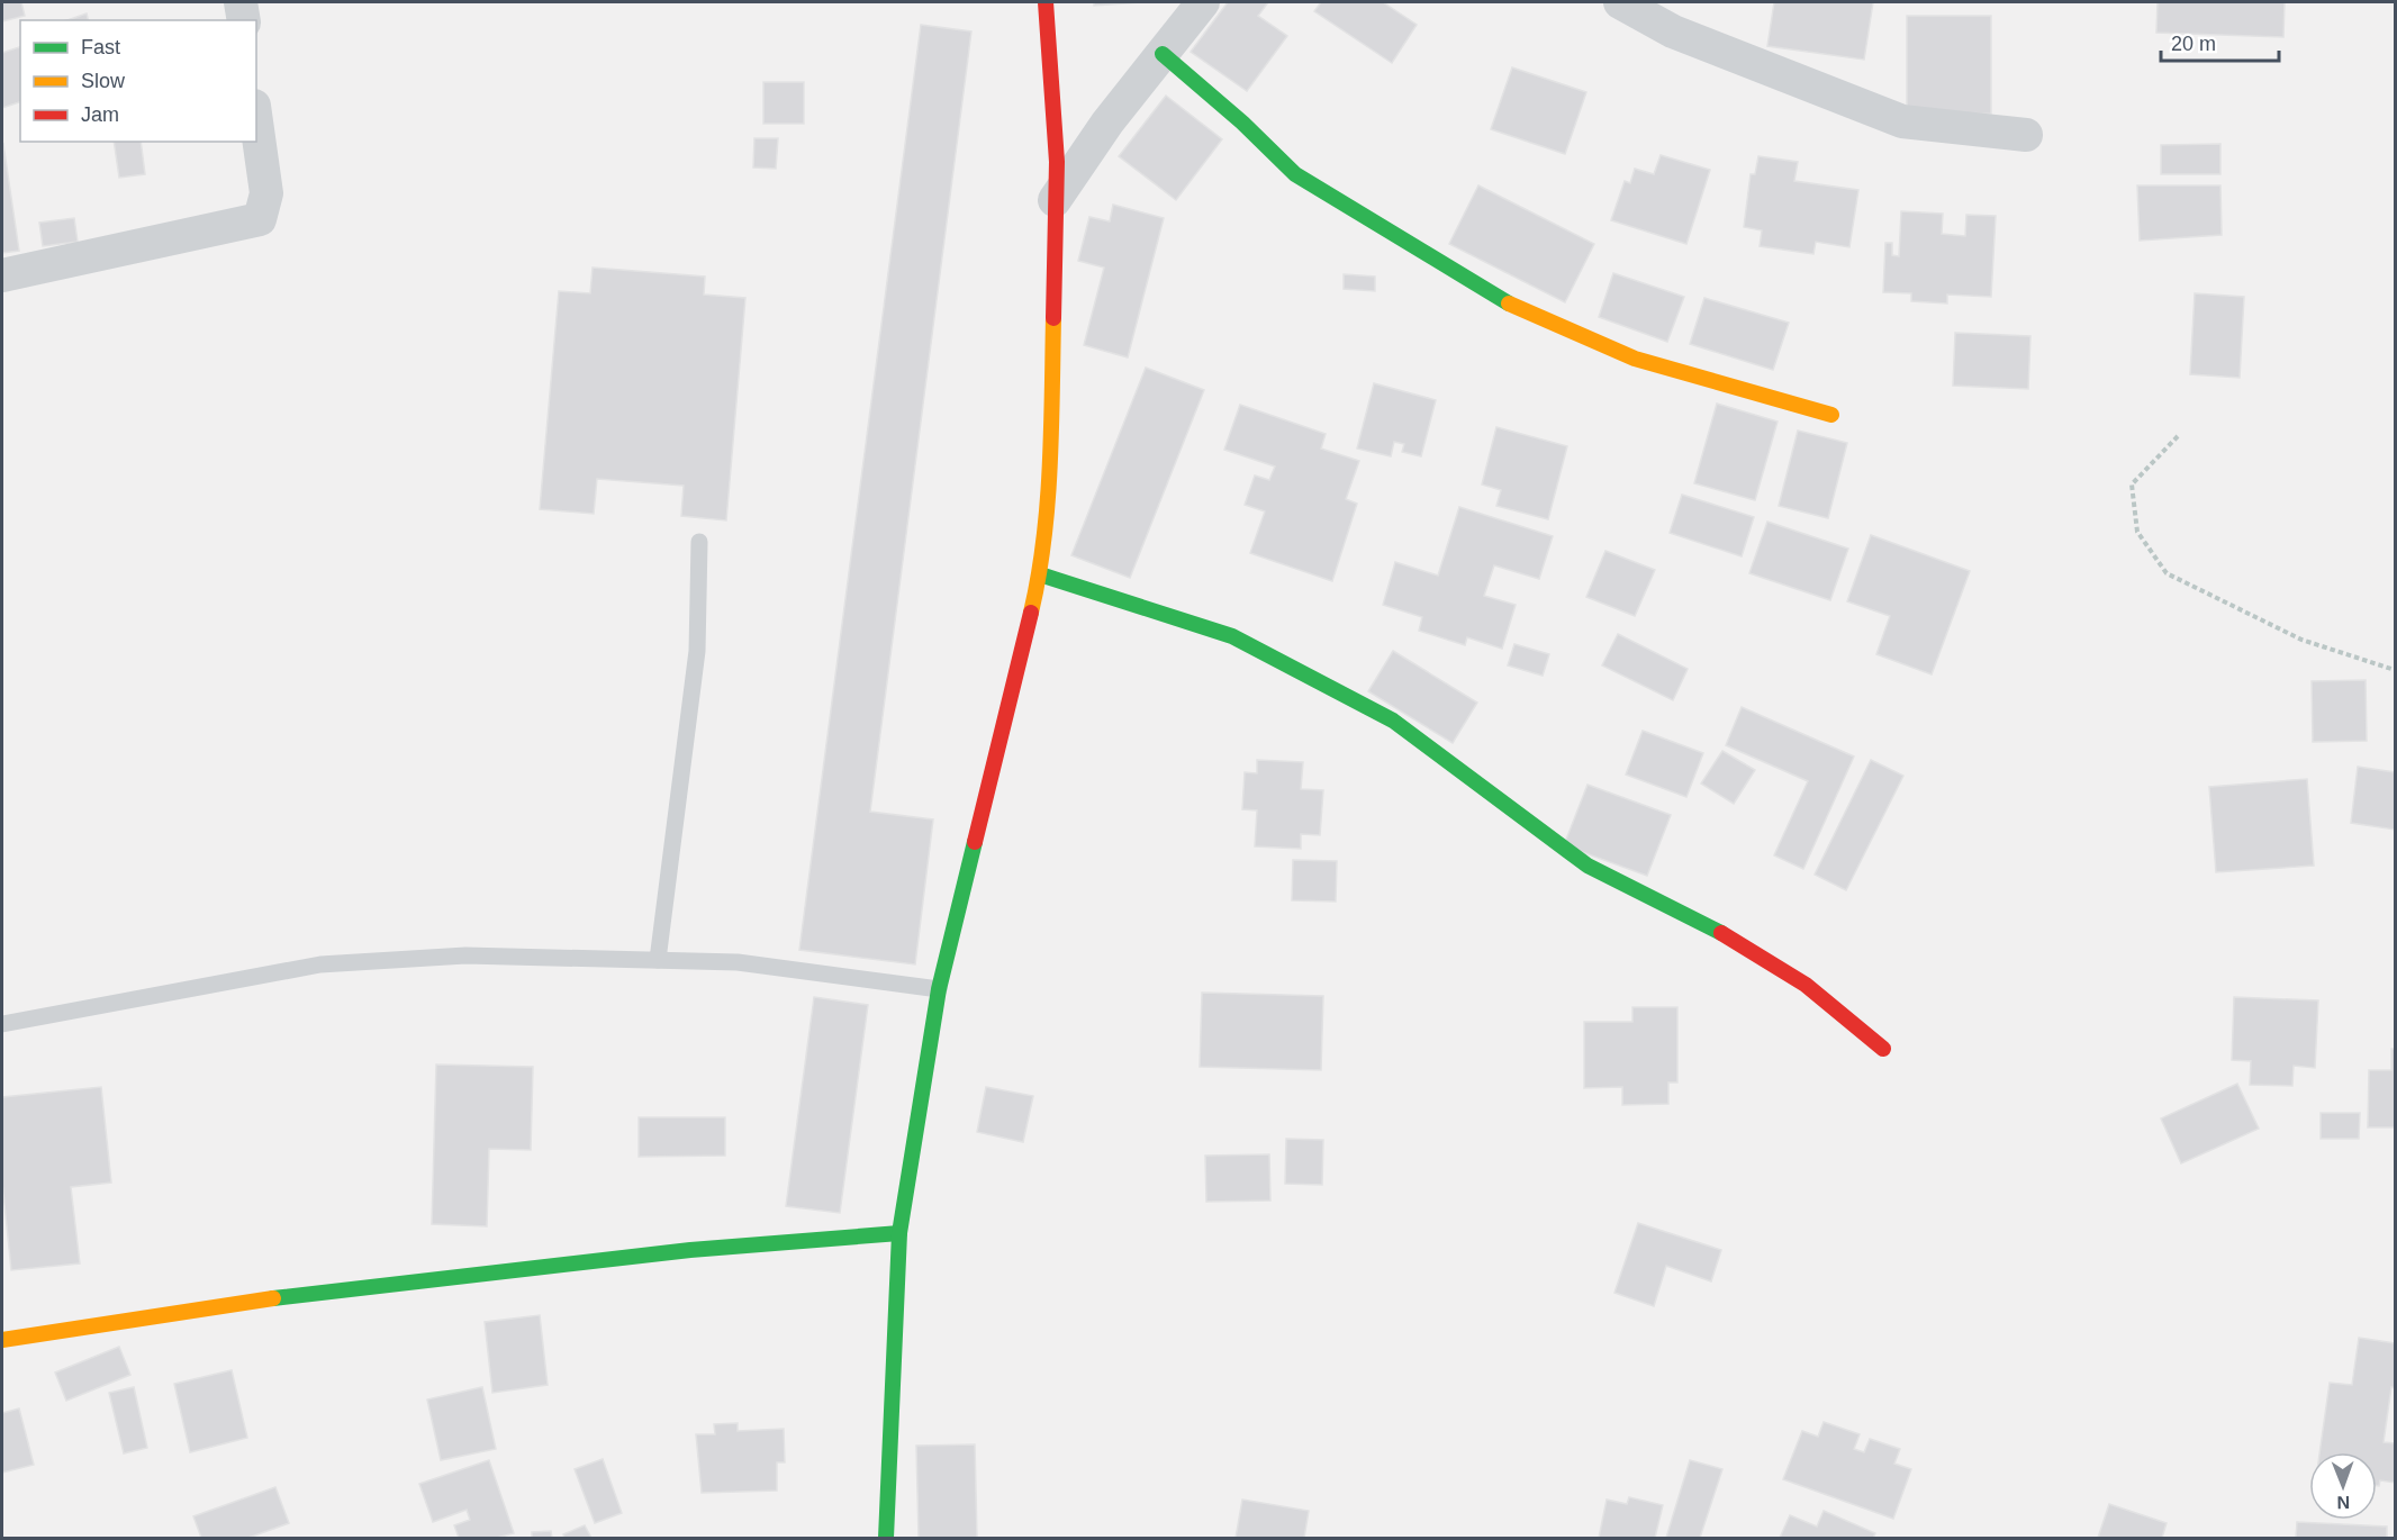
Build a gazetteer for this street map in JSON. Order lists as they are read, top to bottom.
{
  "legend": ["Fast", "Slow", "Jam"],
  "scale_bar": "20 m",
  "north": "bottom"
}
